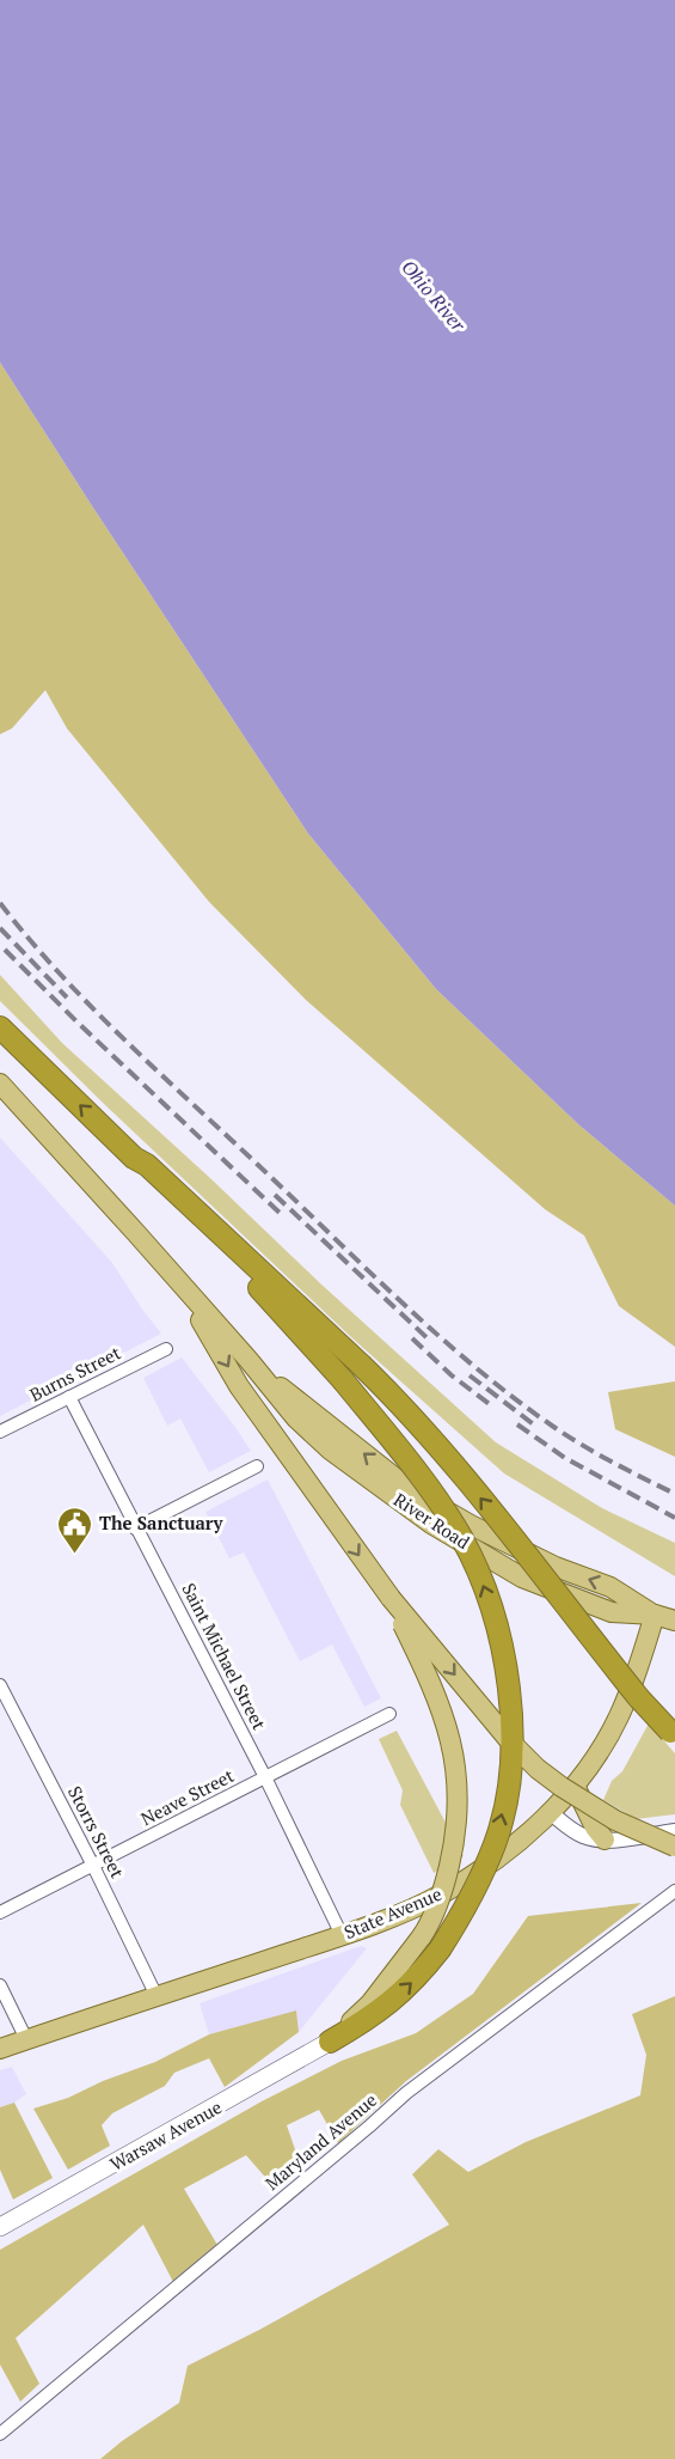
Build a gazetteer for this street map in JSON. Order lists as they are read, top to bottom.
{
  "streets": {
    "main road": ["River Road", "State Avenue", "Warsaw Avenue"],
    "street": [
      "Burns Street",
      "Saint Michael Street",
      "Neave Street",
      "Storrs Street",
      "Maryland Avenue"
    ]
  },
  "crossings": [
    ["Burns Street", "Saint Michael Street"],
    ["River Road", "State Avenue"],
    ["Saint Michael Street", "Neave Street"],
    ["Saint Michael Street", "State Avenue"],
    ["Neave Street", "Storrs Street"],
    ["Storrs Street", "State Avenue"]
  ],
  "water": ["Ohio River"],
  "places": {
    "public building": ["The Sanctuary"]
  }
}
